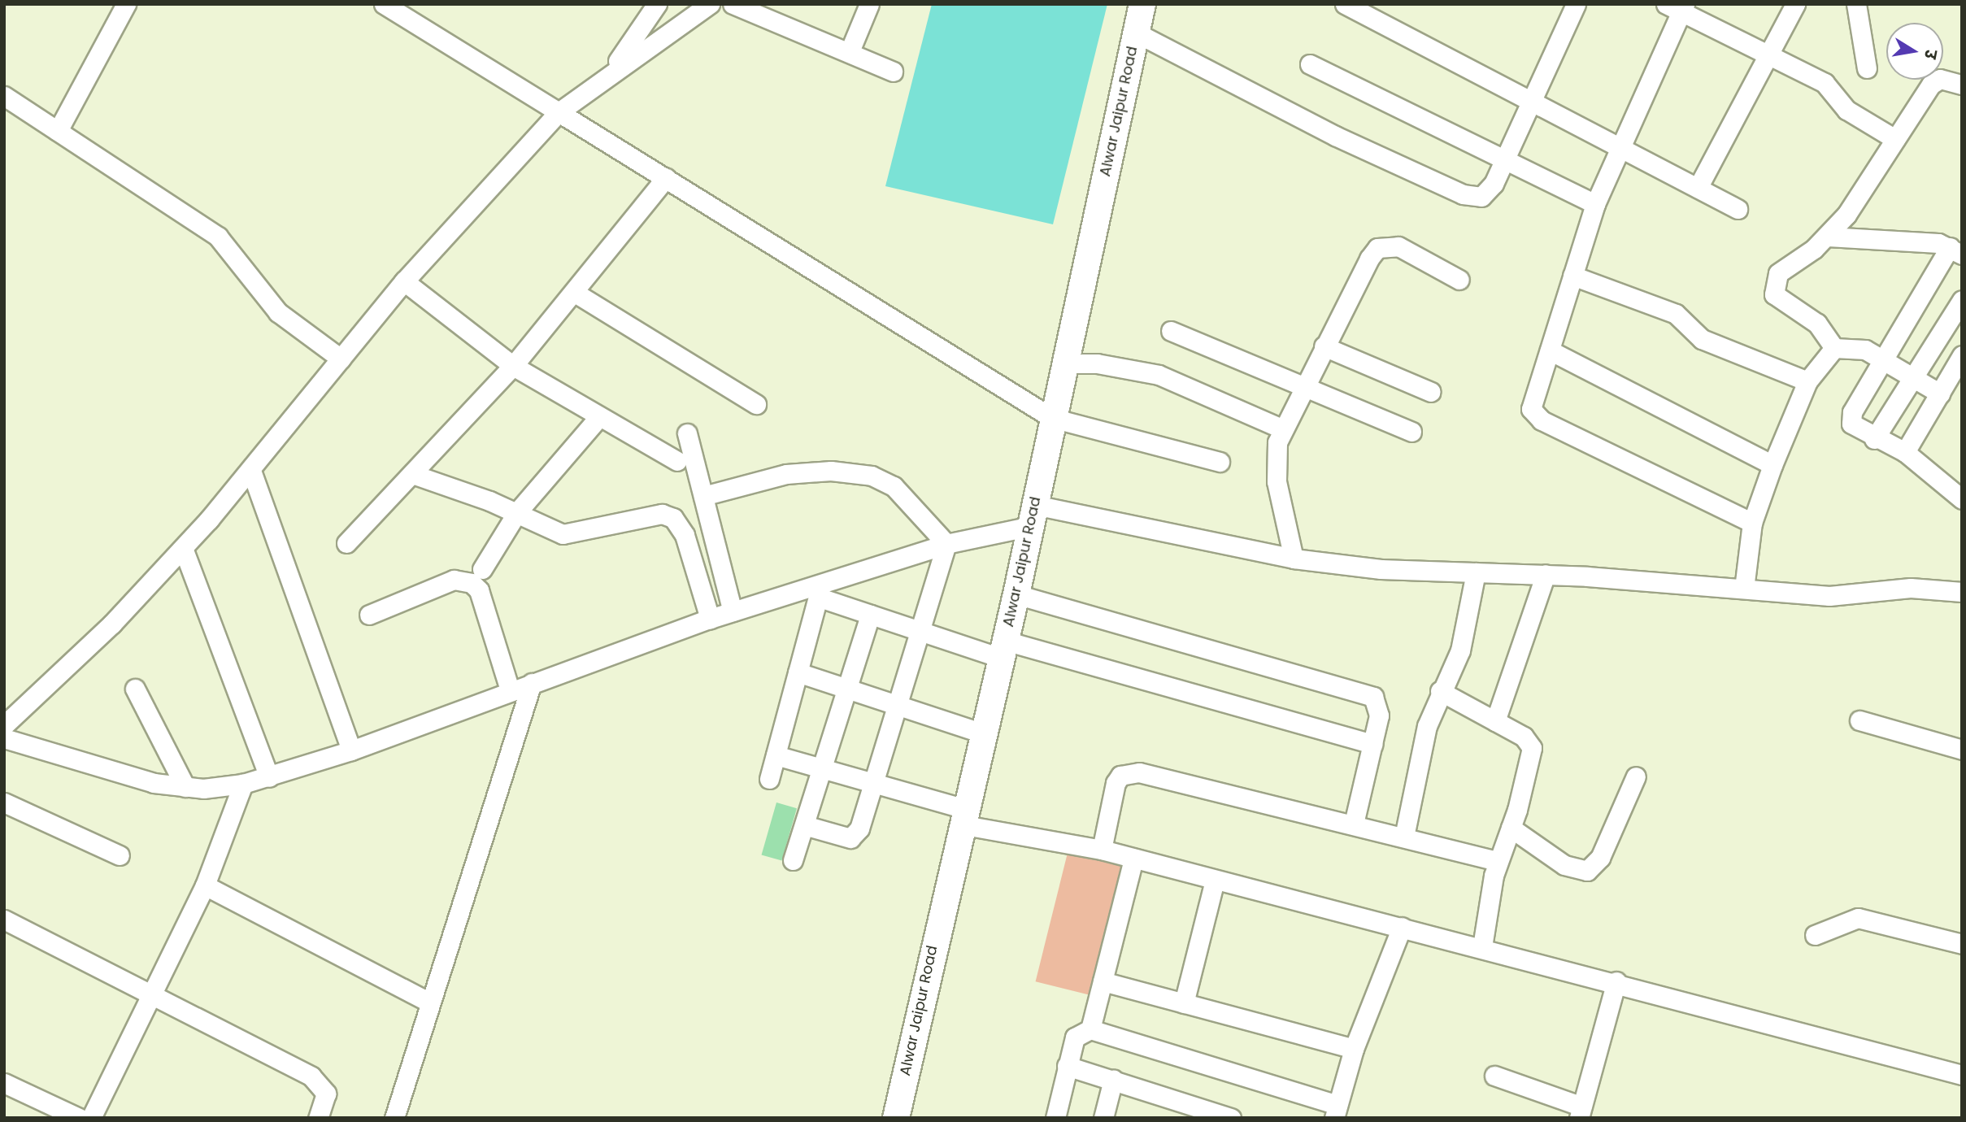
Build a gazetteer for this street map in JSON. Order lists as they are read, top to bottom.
{
  "streets": {
    "main road": ["Alwar Jaipur Road"]
  },
  "north": "right"
}
